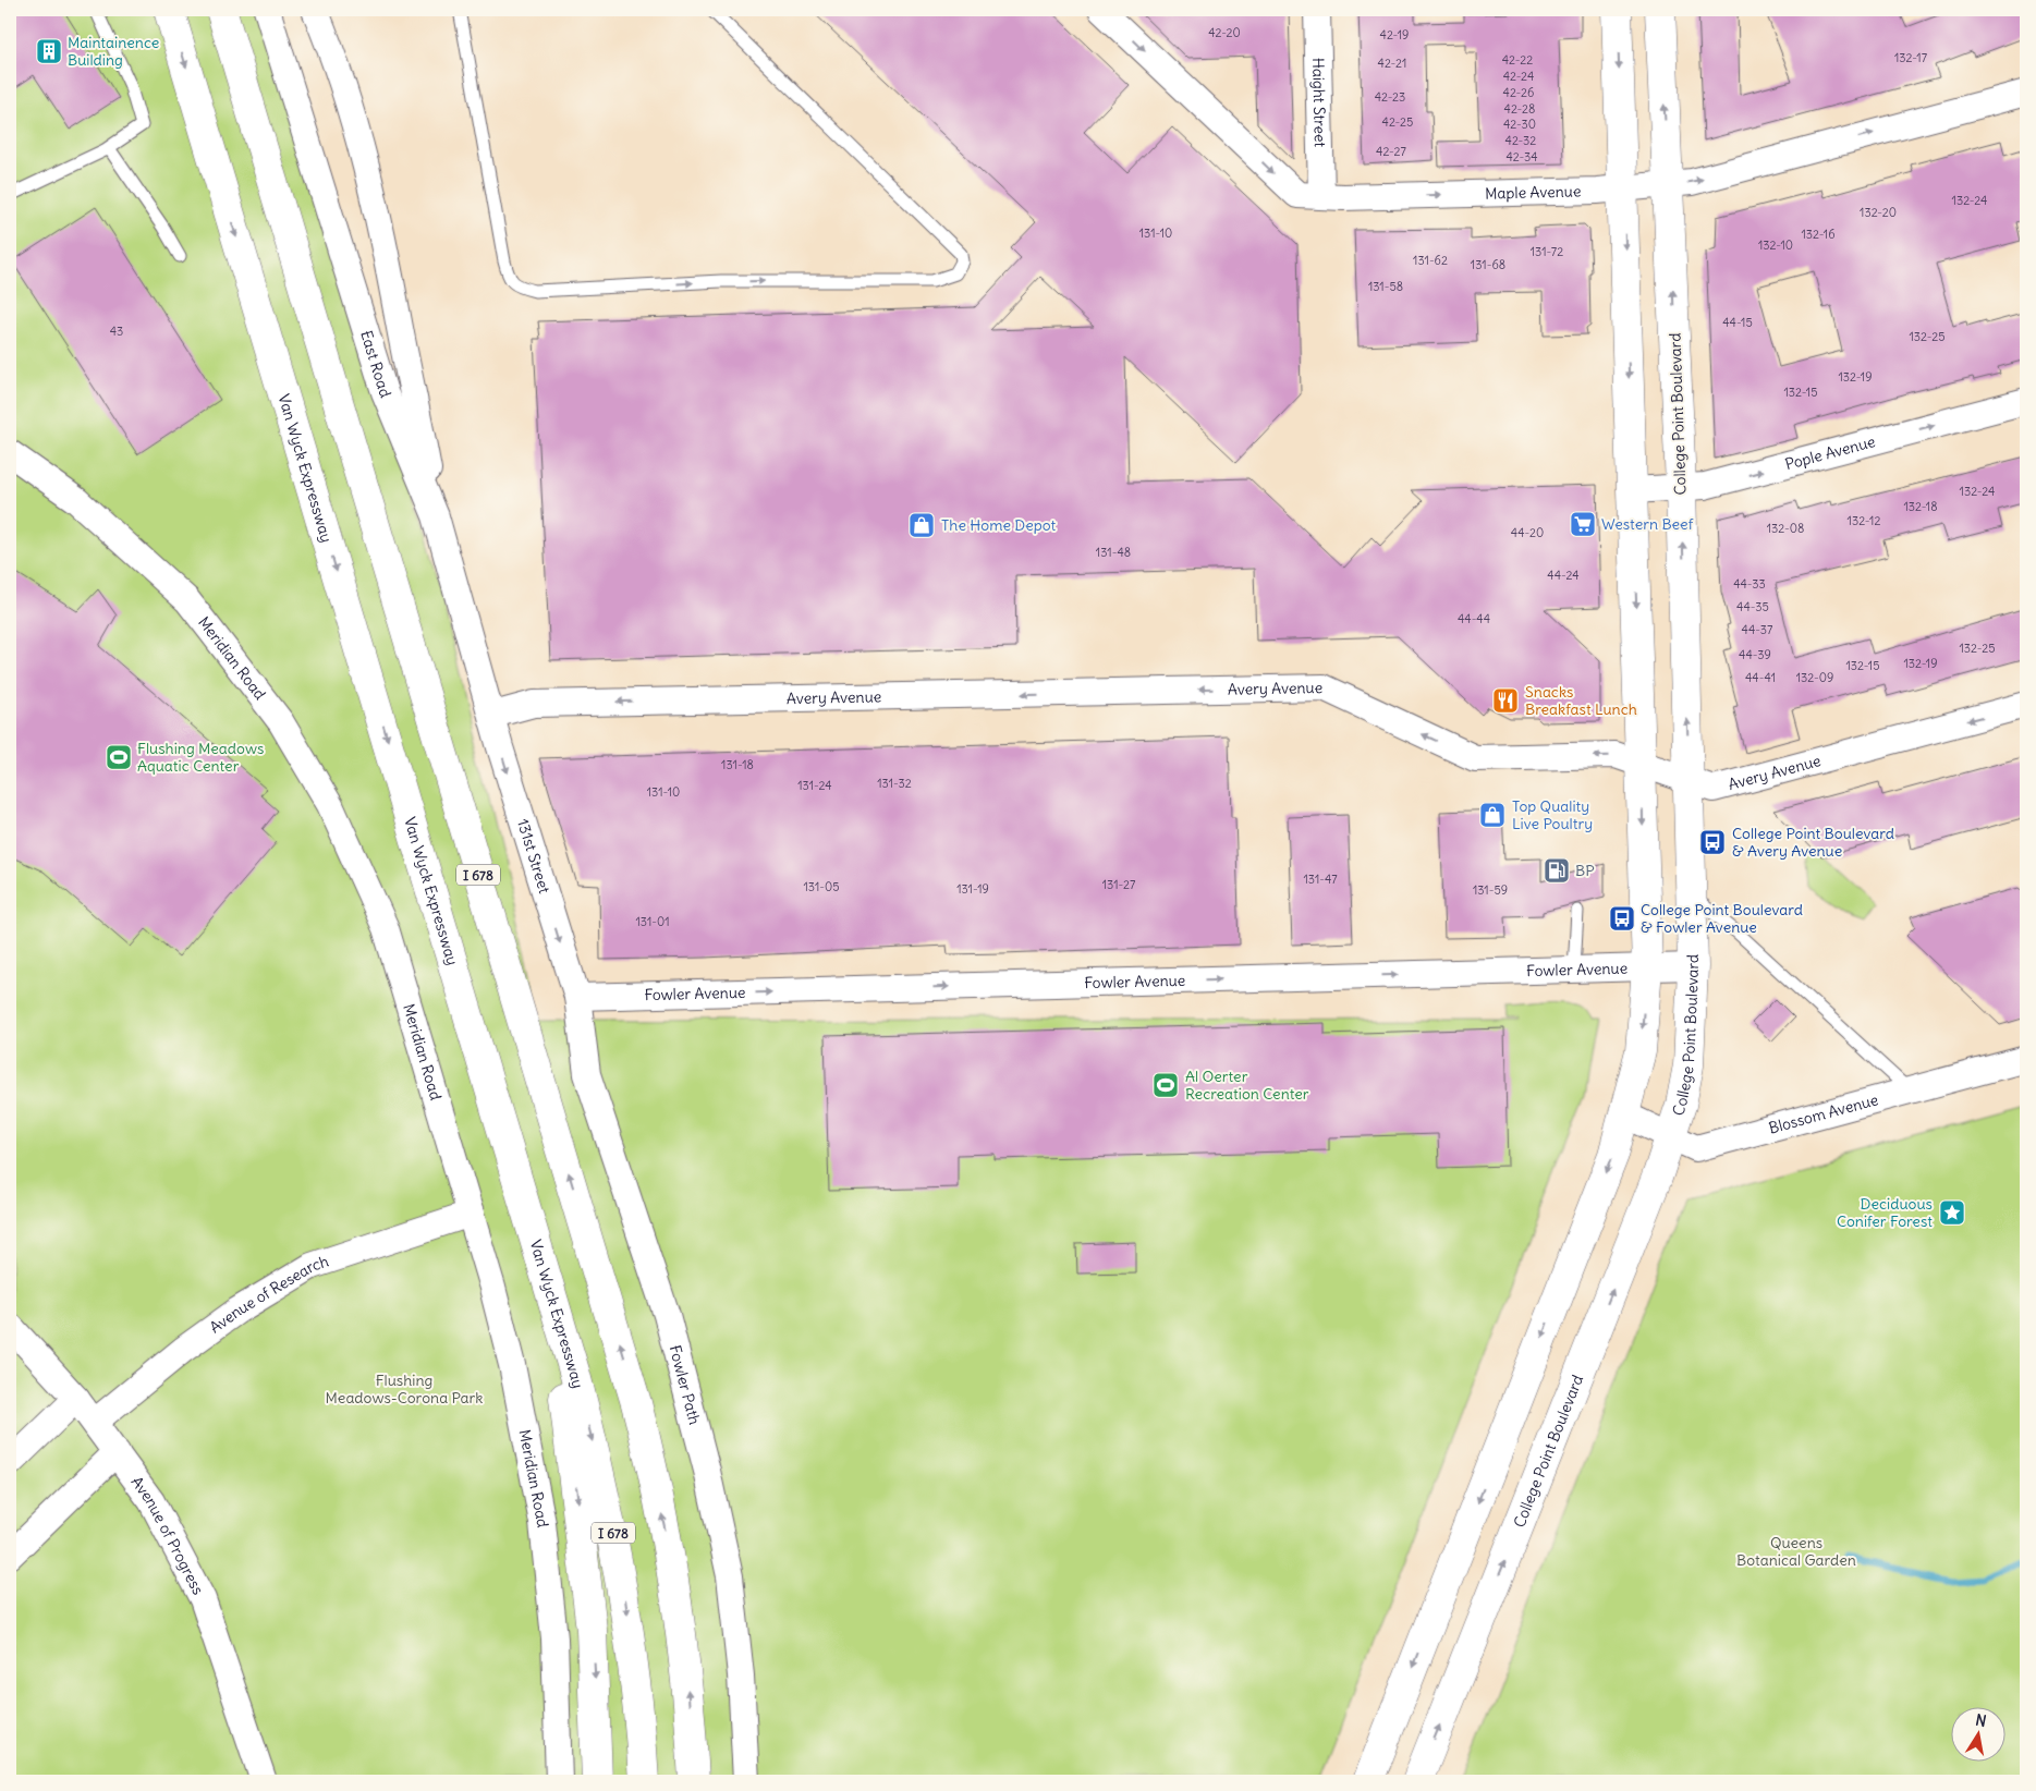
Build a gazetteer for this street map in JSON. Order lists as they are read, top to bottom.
{
  "streets": {
    "main road": ["College Point Boulevard", "Van Wyck Expressway", "I 678"],
    "street": [
      "Haight Street",
      "Maple Avenue",
      "East Road",
      "Pople Avenue",
      "Meridian Road",
      "Avery Avenue",
      "131st Street",
      "Fowler Avenue",
      "Blossom Avenue",
      "Avenue of Research",
      "Fowler Path",
      "Avenue of Progress"
    ]
  },
  "crossings": [
    ["Haight Street", "Maple Avenue"],
    ["Maple Avenue", "College Point Boulevard"],
    ["East Road", "Avery Avenue"],
    ["East Road", "131st Street"],
    ["College Point Boulevard", "Pople Avenue"],
    ["College Point Boulevard", "Avery Avenue"],
    ["College Point Boulevard", "Fowler Avenue"],
    ["College Point Boulevard", "Blossom Avenue"],
    ["Meridian Road", "Avenue of Research"],
    ["Avery Avenue", "131st Street"],
    ["131st Street", "Fowler Avenue"],
    ["131st Street", "Fowler Path"],
    ["Fowler Avenue", "Fowler Path"],
    ["Avenue of Research", "Avenue of Progress"]
  ],
  "one_way": [
    "Maple Avenue",
    "Pople Avenue",
    "Avery Avenue",
    "131st Street",
    "Fowler Avenue"
  ],
  "parks": ["Flushing Meadows-Corona Park", "Queens Botanical Garden"],
  "places": {
    "building": ["Maintainence Building"],
    "supermarket": ["Western Beef"],
    "shop": ["The Home Depot", "Top Quality Live Poultry"],
    "restaurant": ["Snacks Breakfast Lunch"],
    "sports": ["Flushing Meadows Aquatic Center", "Al Oerter Recreation Center"],
    "bus stop": ["College Point Boulevard & Avery Avenue", "College Point Boulevard & Fowler Avenue"],
    "fuel station": ["BP"],
    "place": ["Deciduous Conifer Forest"]
  },
  "house_numbers": [
    "42-20",
    "42-19",
    "132-17",
    "42-22",
    "42-21",
    "42-24",
    "42-26",
    "42-23",
    "42-28",
    "42-25",
    "42-30",
    "42-32",
    "42-27",
    "42-34",
    "132-24",
    "132-20",
    "131-10",
    "132-16",
    "132-10",
    "131-72",
    "131-62",
    "131-68",
    "131-58",
    "44-15",
    "43",
    "132-25",
    "132-19",
    "132-15",
    "132-24",
    "132-18",
    "132-12",
    "132-08",
    "44-20",
    "131-48",
    "44-24",
    "44-33",
    "44-35",
    "44-44",
    "44-37",
    "132-25",
    "44-39",
    "132-19",
    "132-15",
    "44-41",
    "132-09",
    "131-18",
    "131-32",
    "131-24",
    "131-10",
    "131-47",
    "131-27",
    "131-05",
    "131-19",
    "131-59",
    "131-01"
  ],
  "north": "top"
}
